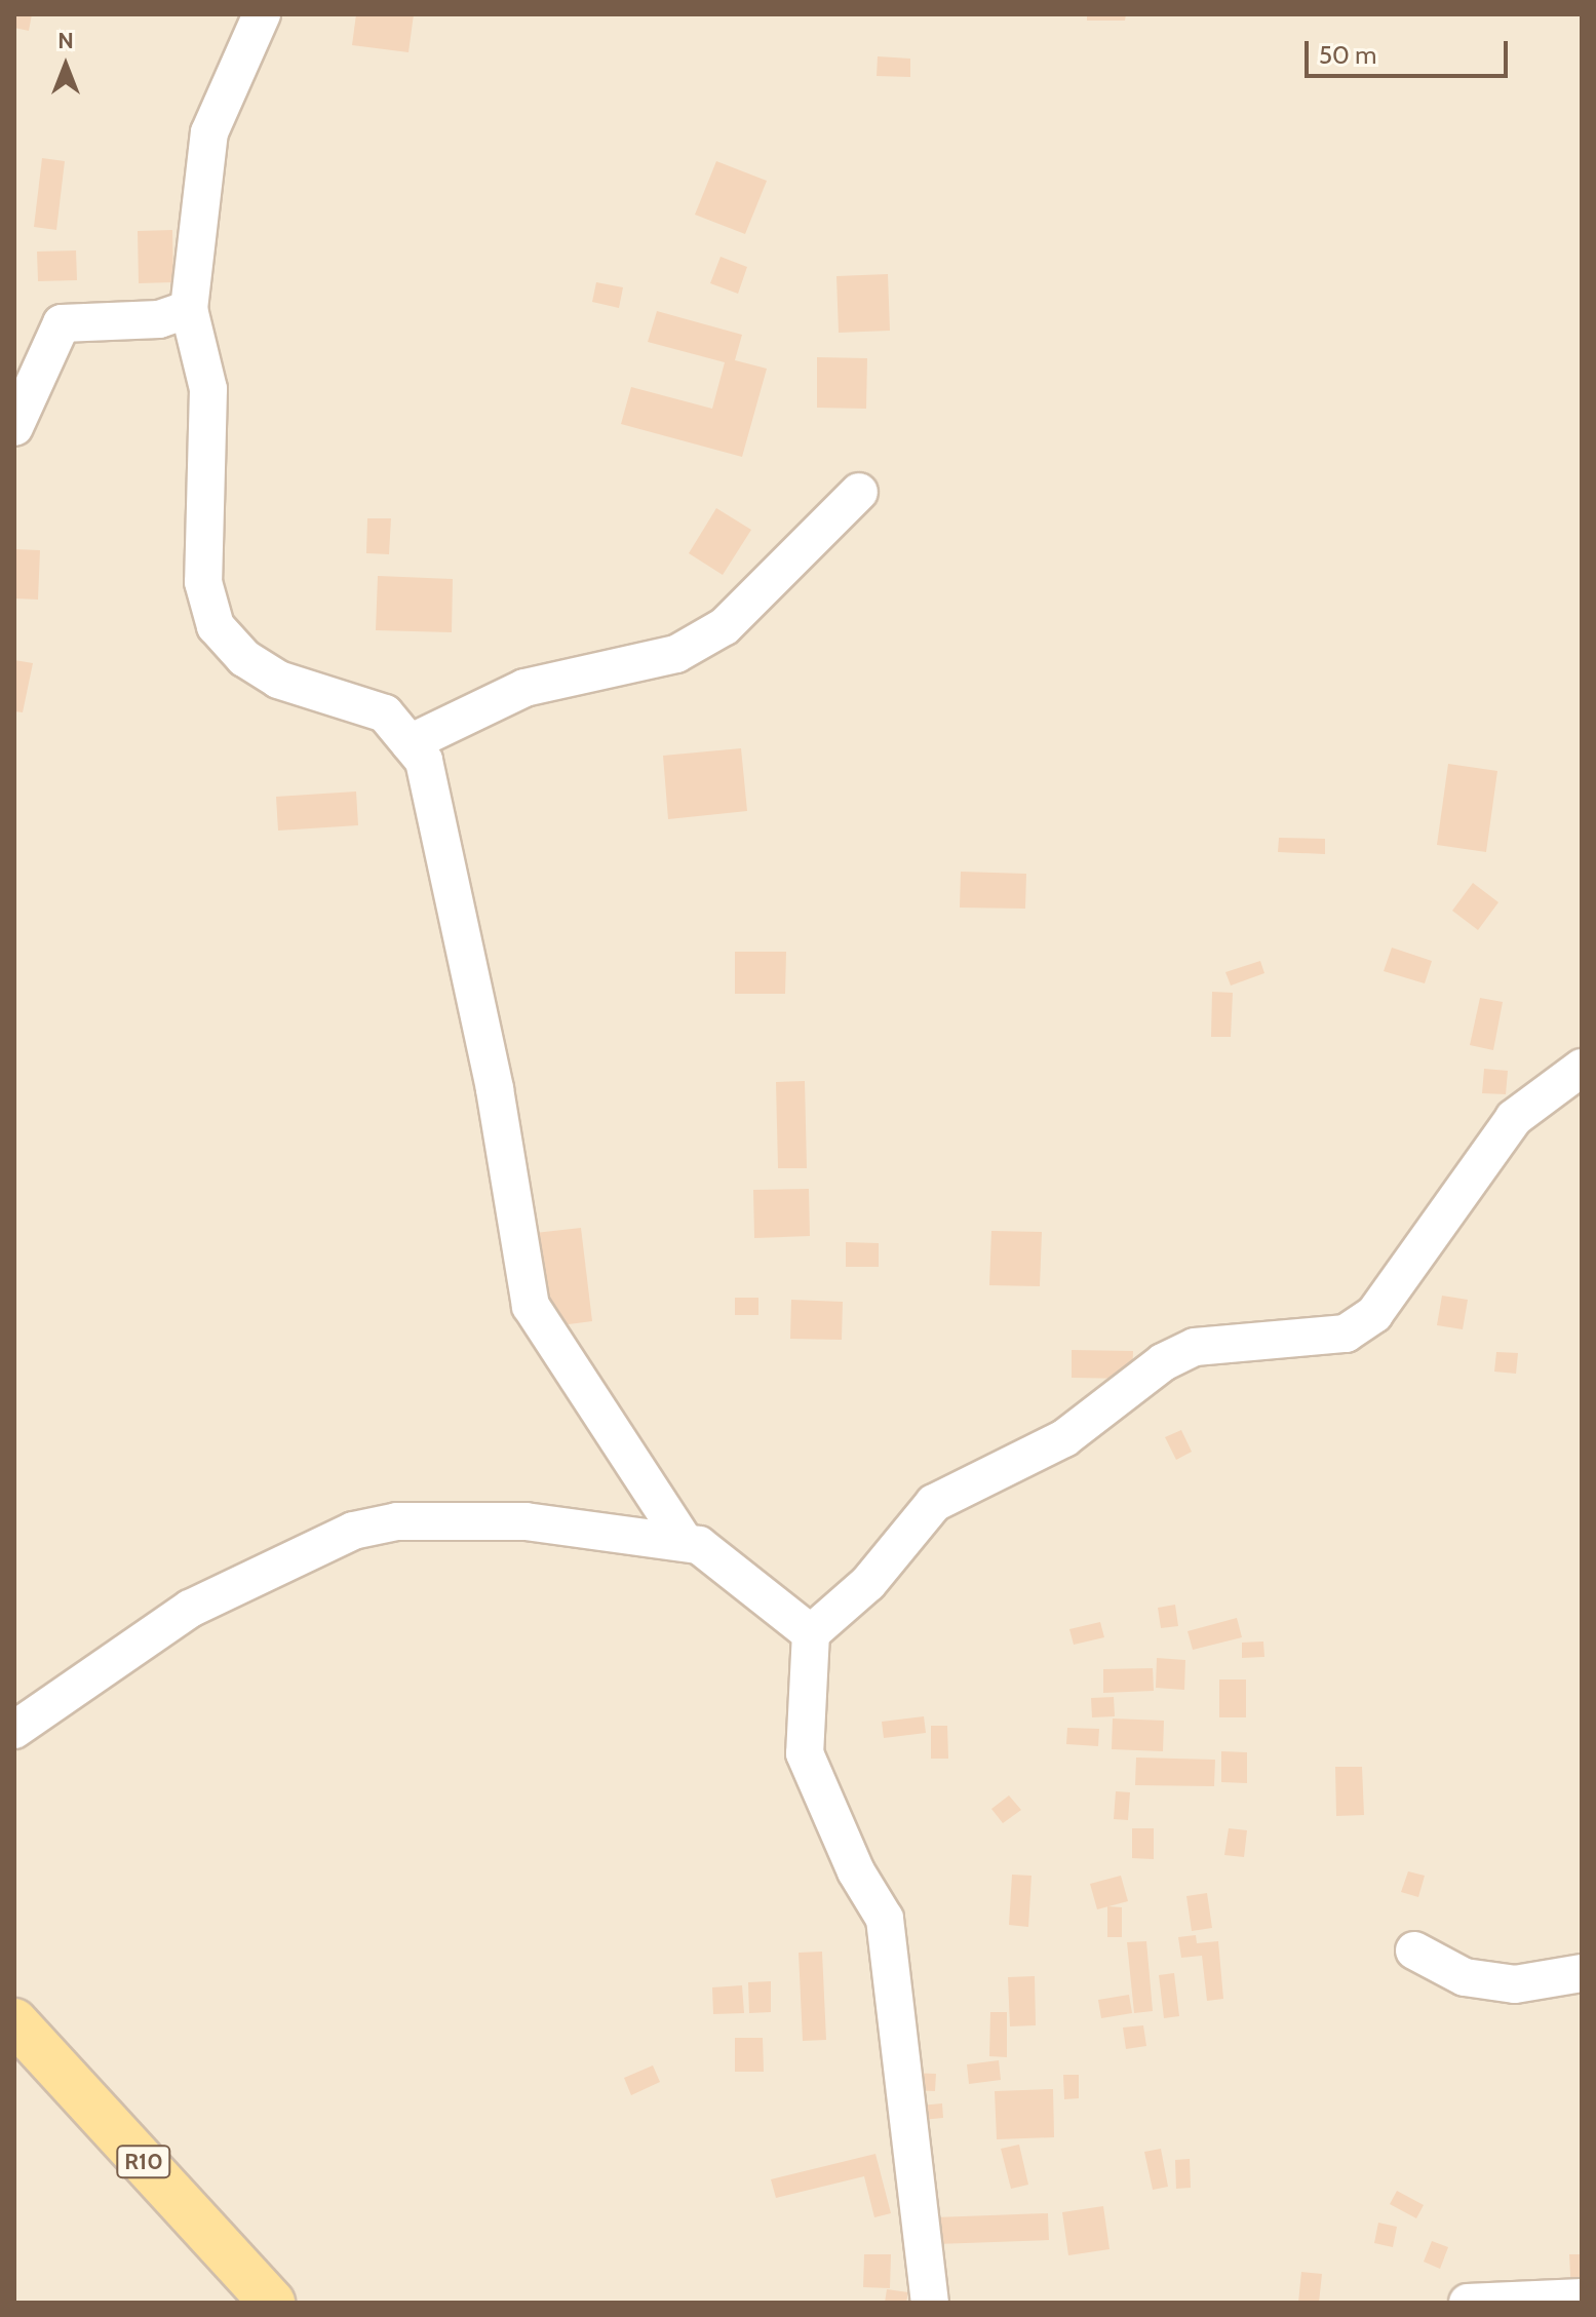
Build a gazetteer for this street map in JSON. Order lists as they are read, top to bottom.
{
  "streets": {
    "main road": ["R10"]
  },
  "scale_bar": "50 m",
  "north": "top"
}
